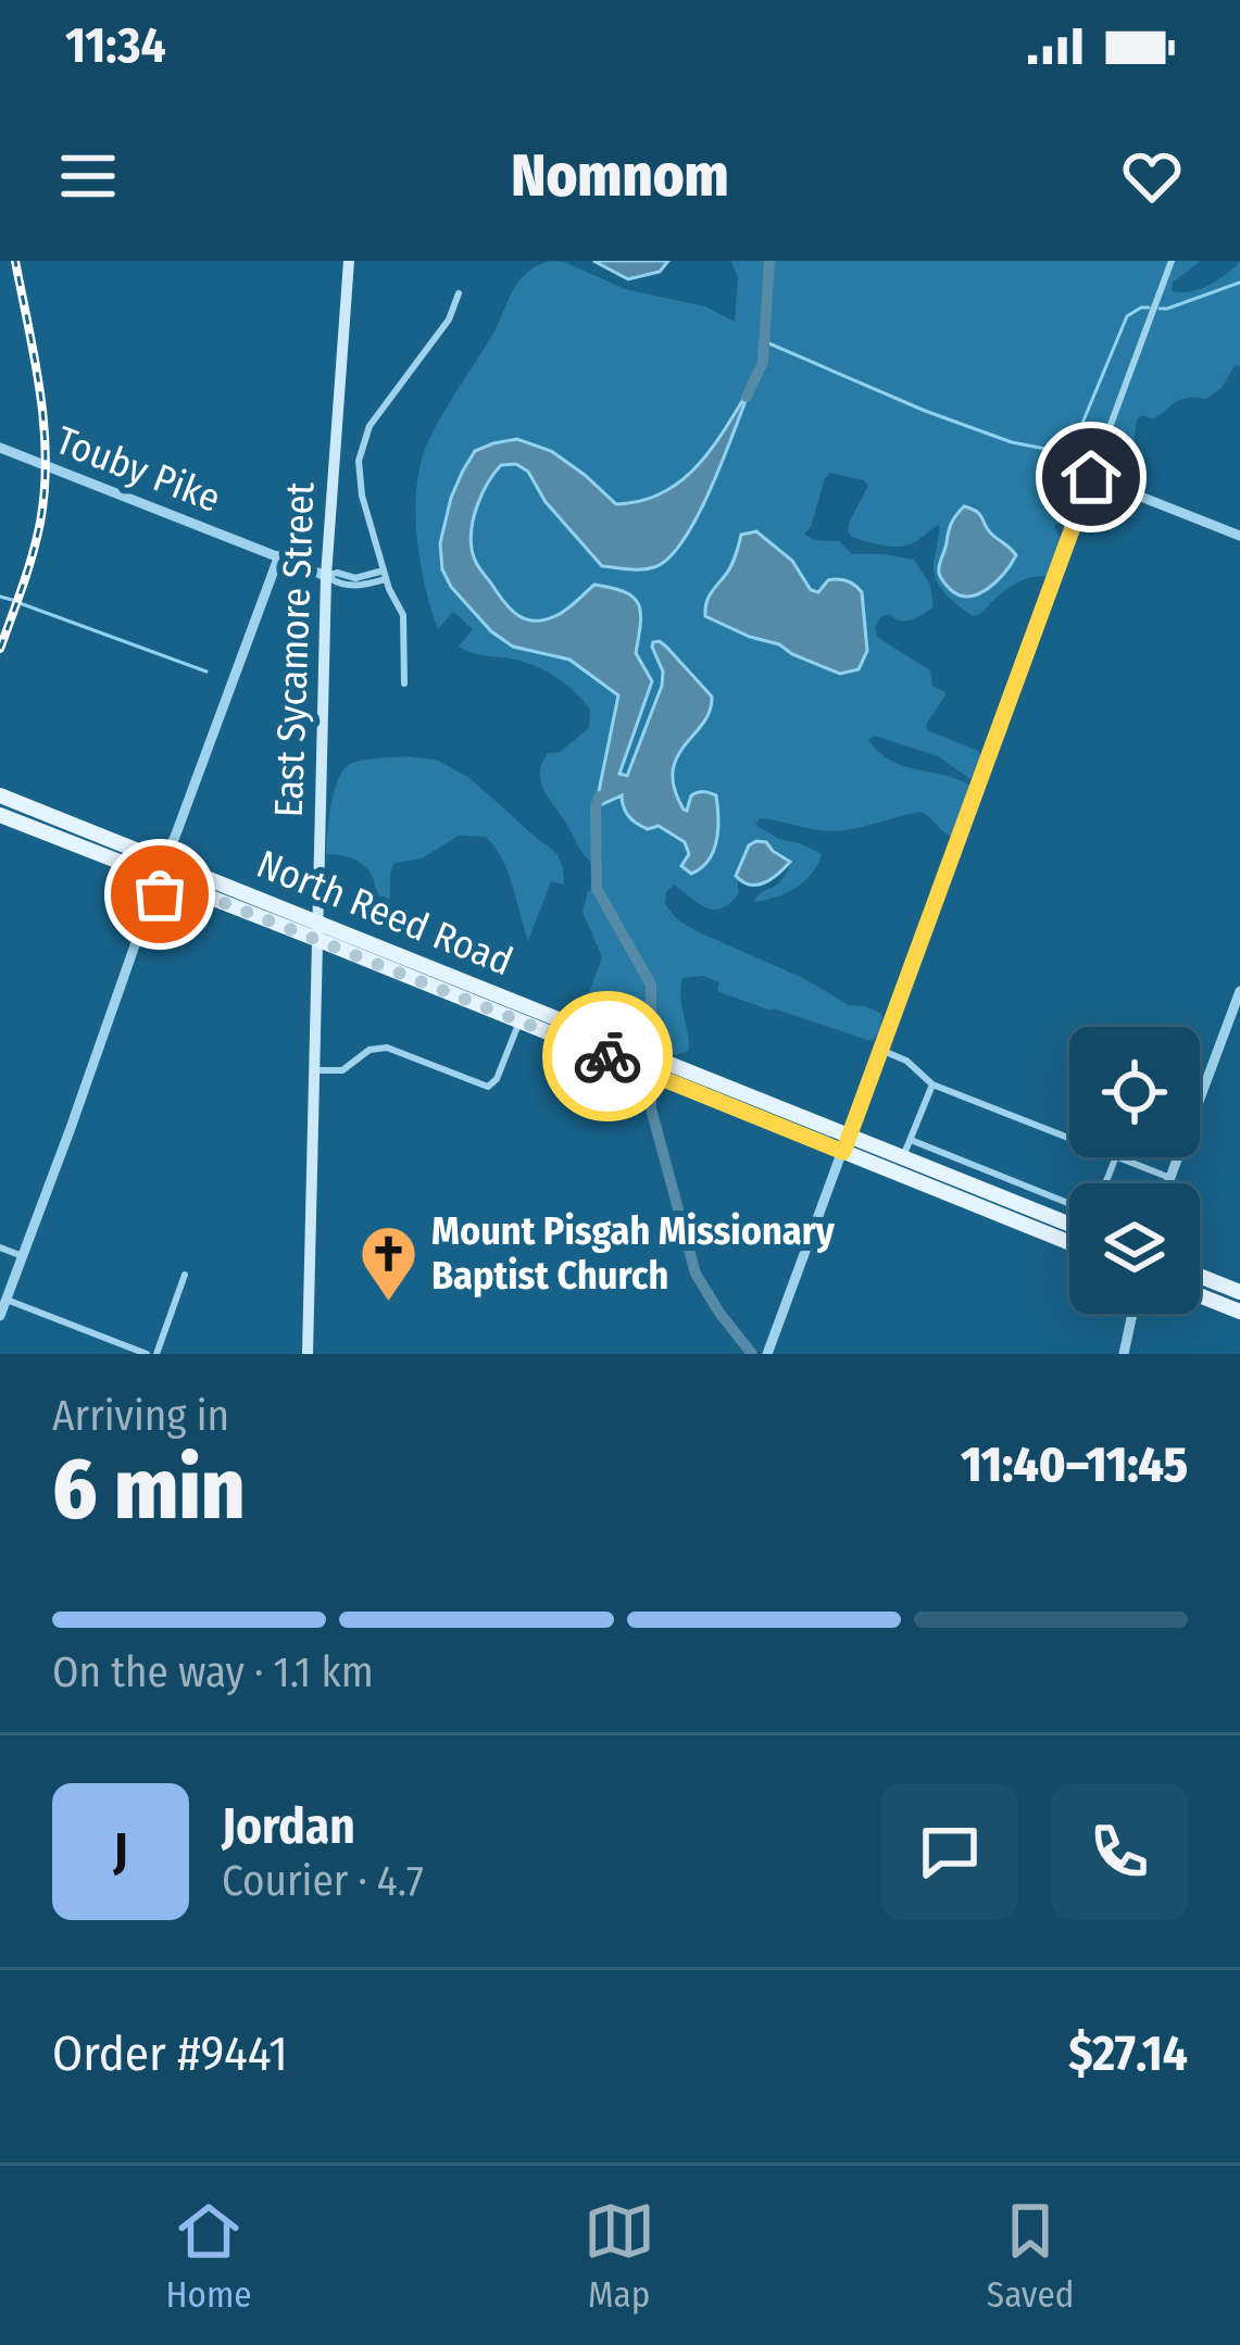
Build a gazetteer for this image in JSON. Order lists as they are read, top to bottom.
{
  "streets": {
    "main road": ["East Sycamore Street", "North Reed Road"],
    "street": ["Touby Pike"]
  },
  "crossings": [
    ["Touby Pike", "East Sycamore Street"],
    ["East Sycamore Street", "North Reed Road"]
  ],
  "places": {
    "church": ["Mount Pisgah Missionary Baptist Church"]
  },
  "page": {
    "status": "11:34",
    "header": "Nomnom",
    "heading": ["6 min", "Arriving in", "11:40–11:45"],
    "panel": [
      "Jordan",
      "Courier · 4.7",
      "Order #9441",
      "$27.14"
    ],
    "bar": "On the way · 1.1 km",
    "round": "J",
    "tabs": ["Home", "Map", "Saved"]
  }
}
